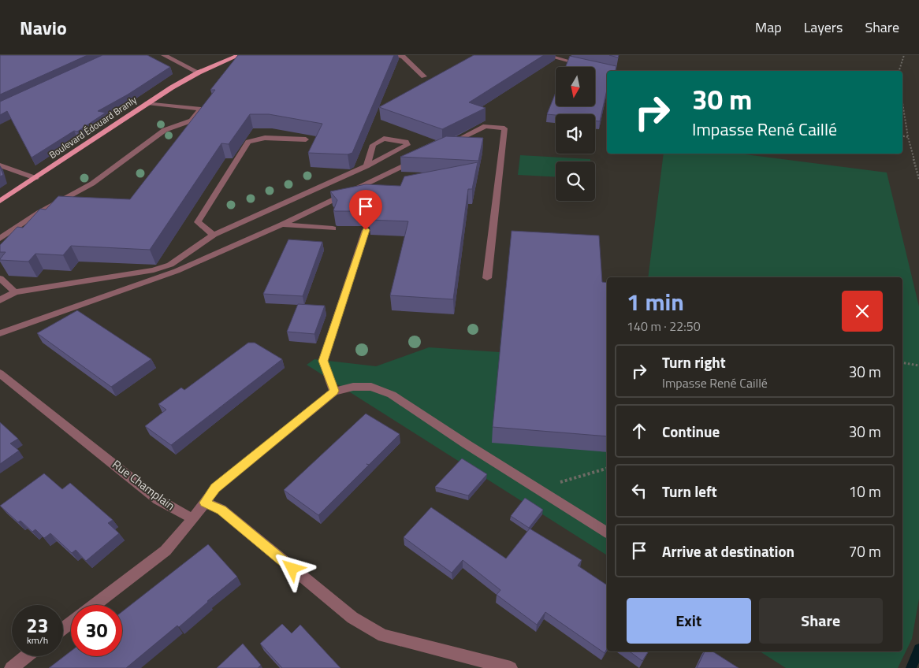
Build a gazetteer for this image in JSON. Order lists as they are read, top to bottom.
{
  "streets": {
    "main road": ["Boulevard Édouard Branly"],
    "street": ["Rue Champlain"]
  },
  "north": "bottom",
  "page": {
    "header": "Navio",
    "nav": ["Map", "Layers", "Share"],
    "turn": ["30 m", "Impasse René Caillé"],
    "heading": ["1 min", "140 m · 22:50"],
    "list": [
      {
        "name": "Turn right",
        "note": "Impasse René Caillé",
        "value": "30 m"
      },
      {
        "name": "Continue",
        "value": "30 m"
      },
      {
        "name": "Turn left",
        "value": "10 m"
      },
      {
        "name": "Arrive at destination",
        "value": "70 m"
      }
    ],
    "buttons": ["Exit", "Share"],
    "speed": "23 km/h",
    "limit": "30"
  }
}
